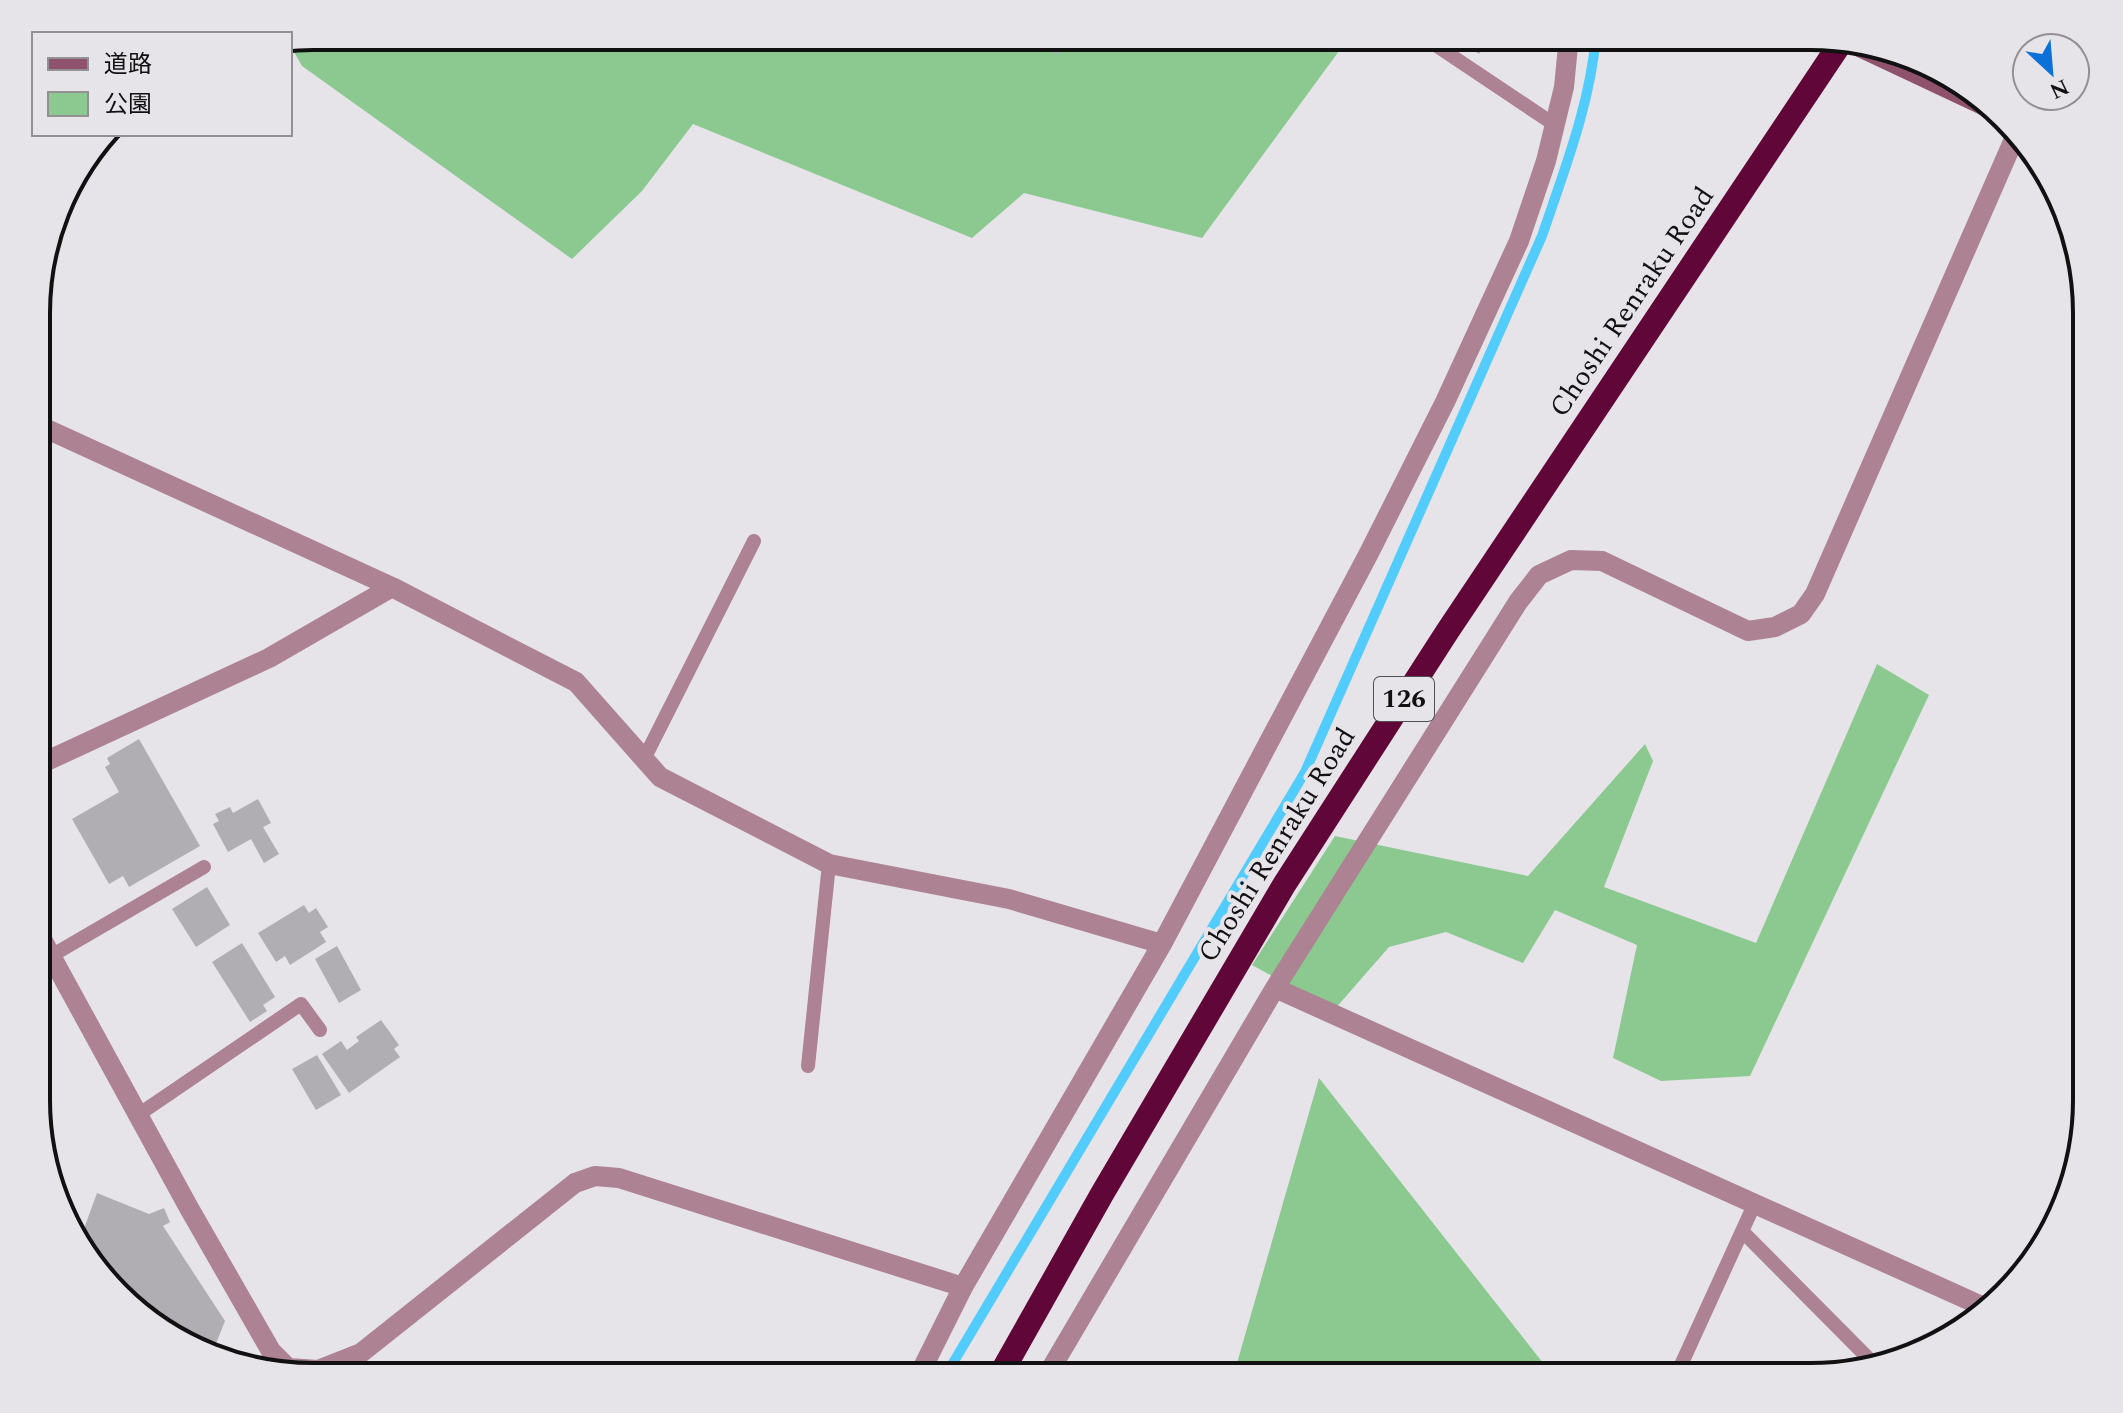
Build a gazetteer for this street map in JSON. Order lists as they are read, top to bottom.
{
  "streets": {
    "highway": ["Choshi Renraku Road", "126"]
  },
  "legend": ["道路", "公園"],
  "north": "bottom right"
}
